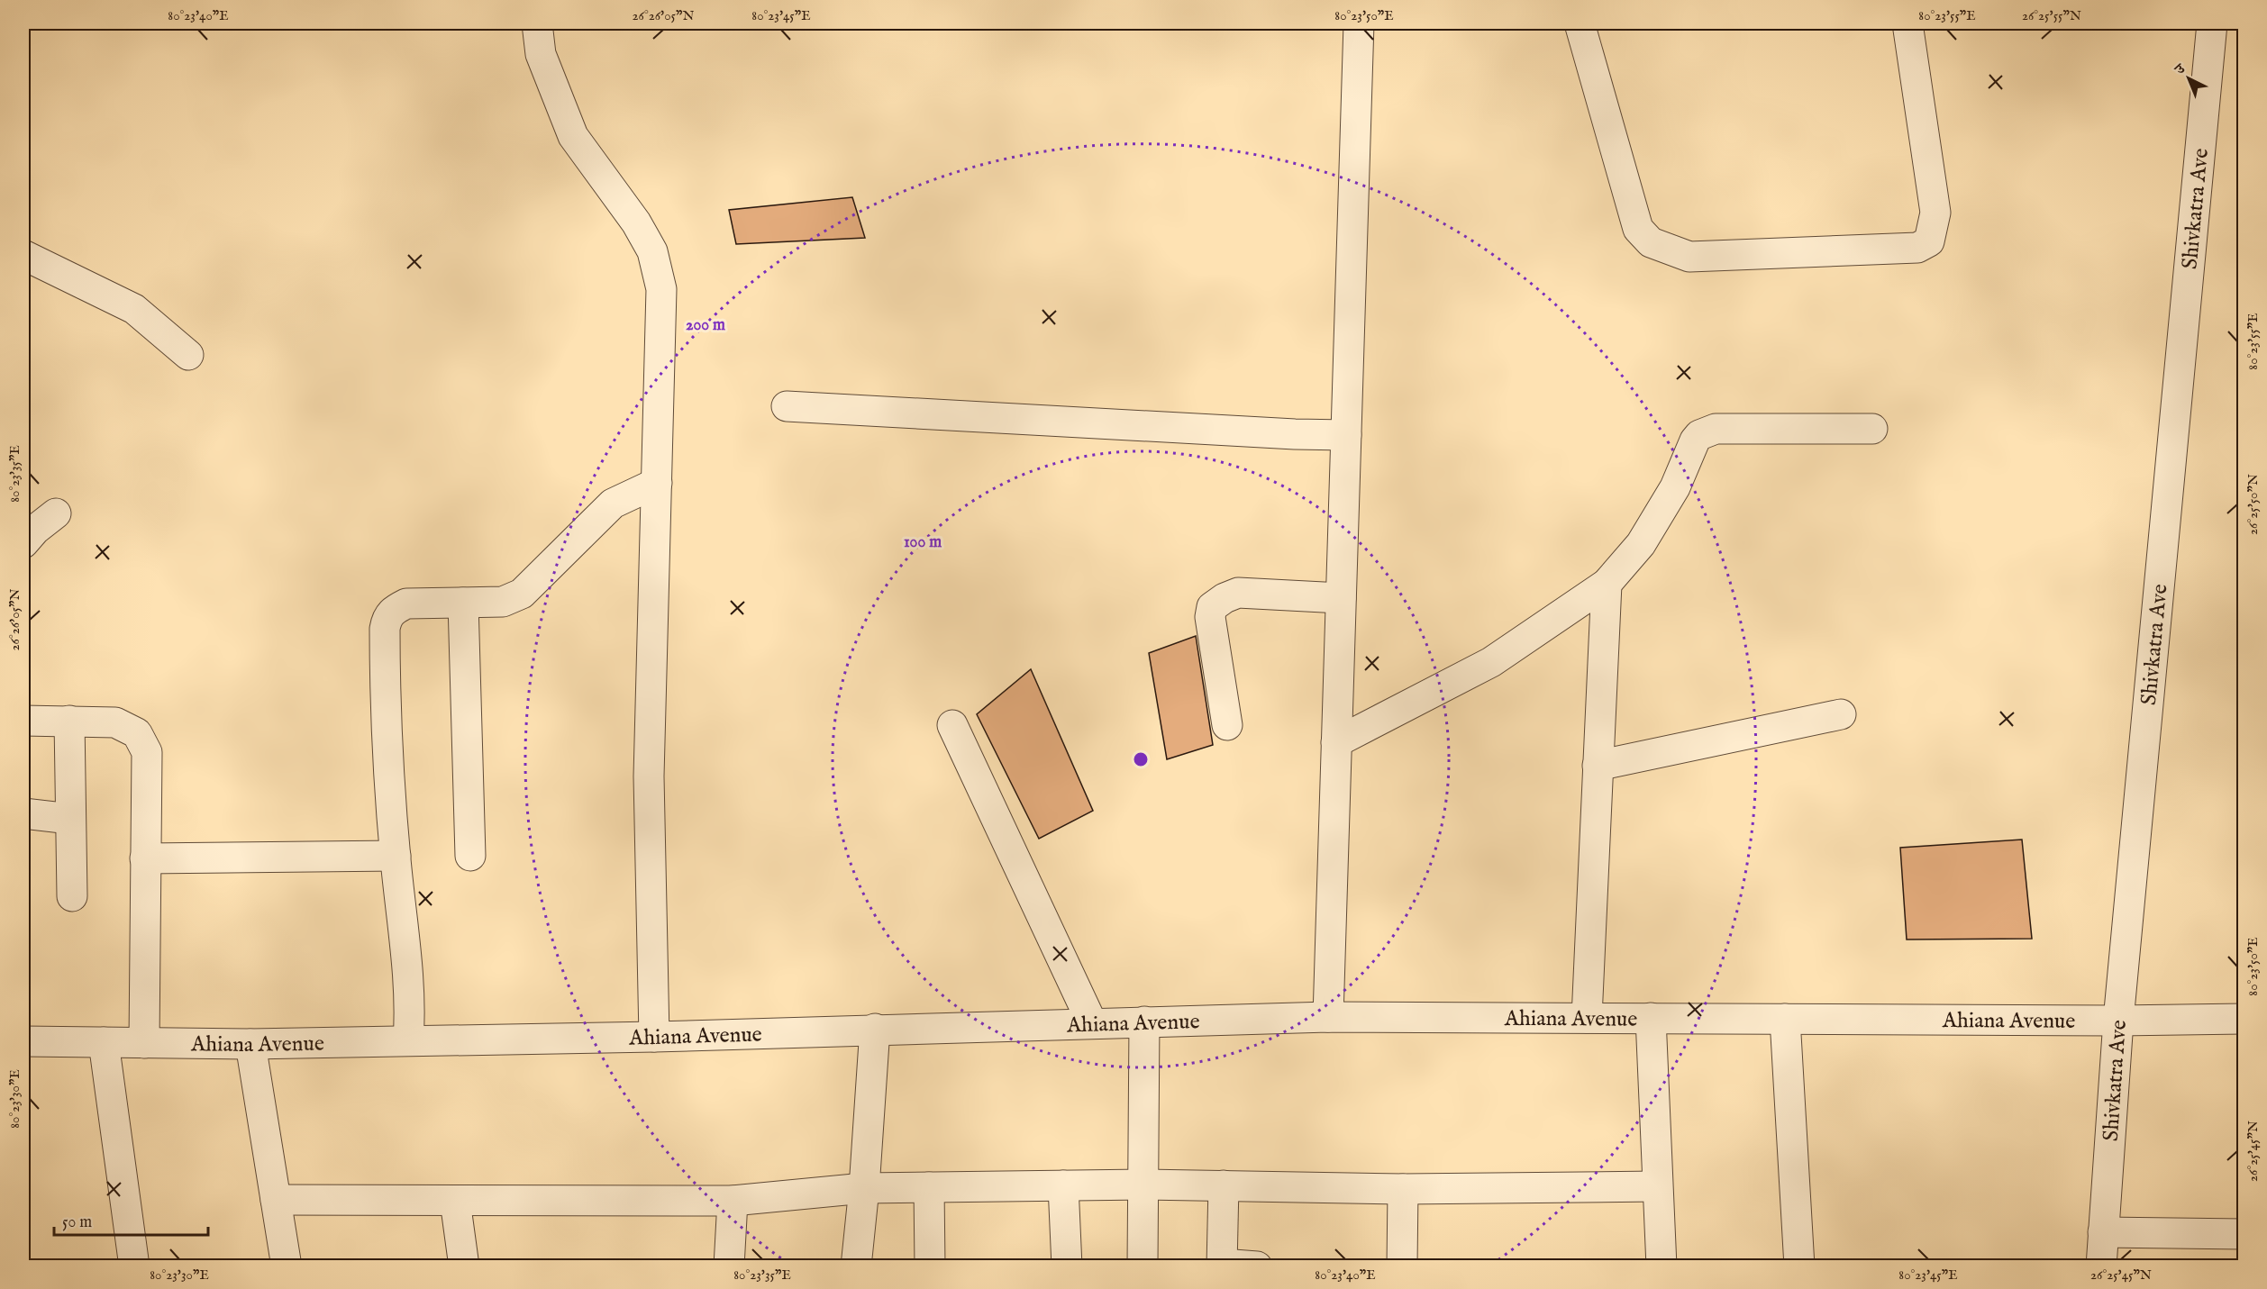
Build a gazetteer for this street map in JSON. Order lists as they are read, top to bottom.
{
  "streets": {
    "street": ["Shivkatra Ave", "Ahiana Avenue"]
  },
  "crossings": [
    ["Shivkatra Ave", "Ahiana Avenue"]
  ],
  "scale_bar": "50 m",
  "north": "top left",
  "coordinates": [
    "80°23'40\"E",
    "26°26'05\"N",
    "80°23'45\"E",
    "80°23'50\"E",
    "80°23'55\"E",
    "26°25'55\"N",
    "80°23'35\"E",
    "26°25'50\"N",
    "80°23'30\"E",
    "26°25'45\"N"
  ],
  "rings": ["200 m", "100 m"]
}
